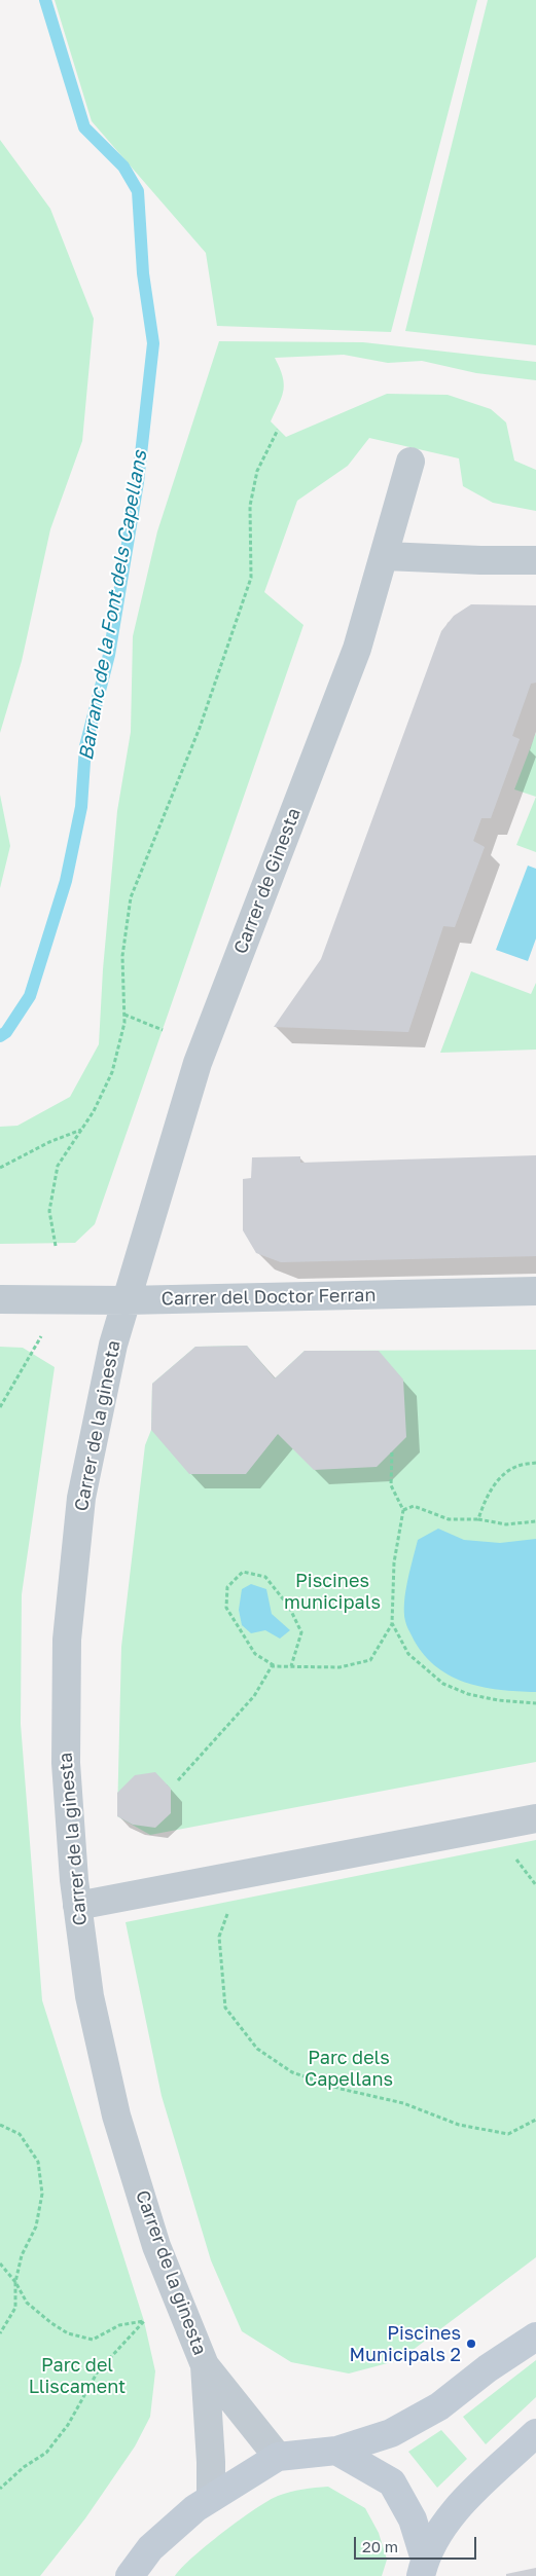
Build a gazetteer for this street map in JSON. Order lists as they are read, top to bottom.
{
  "streets": {
    "street": ["Carrer de Ginesta", "Carrer del Doctor Ferran", "Carrer de la ginesta"]
  },
  "crossings": [
    ["Carrer de Ginesta", "Carrer del Doctor Ferran"],
    ["Carrer de Ginesta", "Carrer de la ginesta"],
    ["Carrer del Doctor Ferran", "Carrer de la ginesta"]
  ],
  "water": ["Barranc de la Font dels Capellans"],
  "parks": ["Piscines municipals", "Parc dels Capellans", "Parc del Lliscament"],
  "places": ["Piscines Municipals 2"],
  "scale_bar": "20 m"
}
